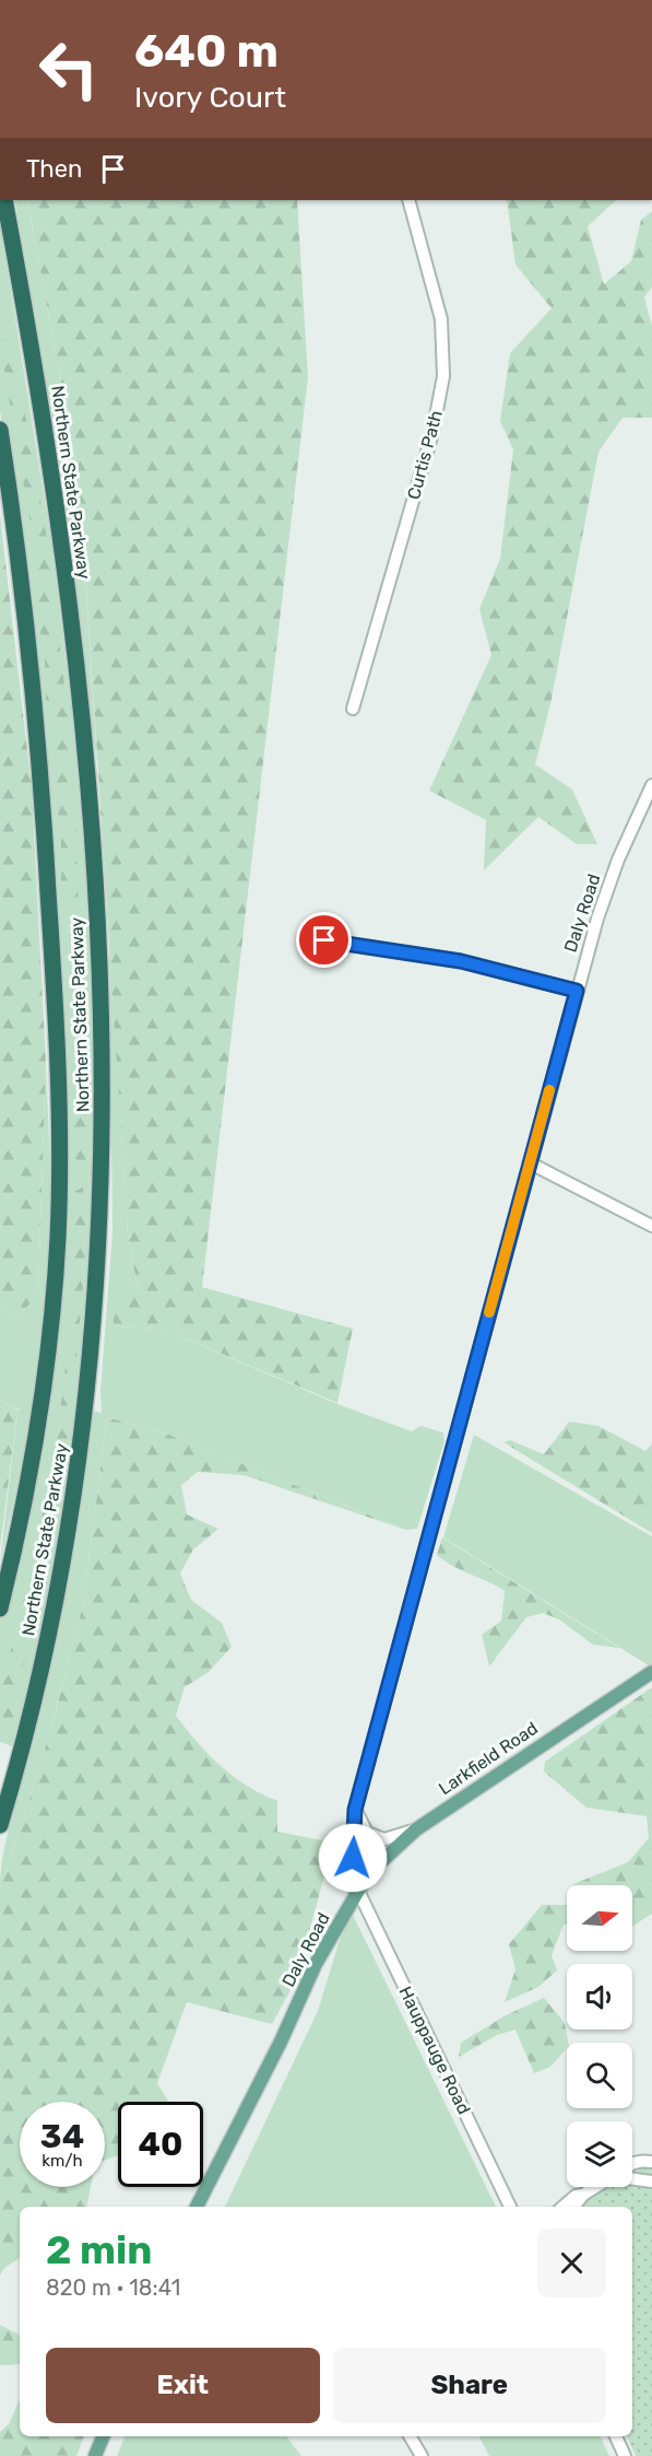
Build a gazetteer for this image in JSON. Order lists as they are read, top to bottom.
{
  "streets": {
    "highway": ["Northern State Parkway"],
    "main road": ["Daly Road", "Larkfield Road"],
    "street": ["Curtis Path", "Hauppauge Road"]
  },
  "crossings": [
    ["Daly Road", "Larkfield Road"],
    ["Daly Road", "Hauppauge Road"],
    ["Larkfield Road", "Hauppauge Road"]
  ],
  "north": "right",
  "page": {
    "turn": ["640 m", "Ivory Court"],
    "then": "Then",
    "speed": "34 km/h",
    "limit": "40",
    "heading": ["2 min", "820 m · 18:41"],
    "buttons": ["Exit", "Share"]
  }
}
